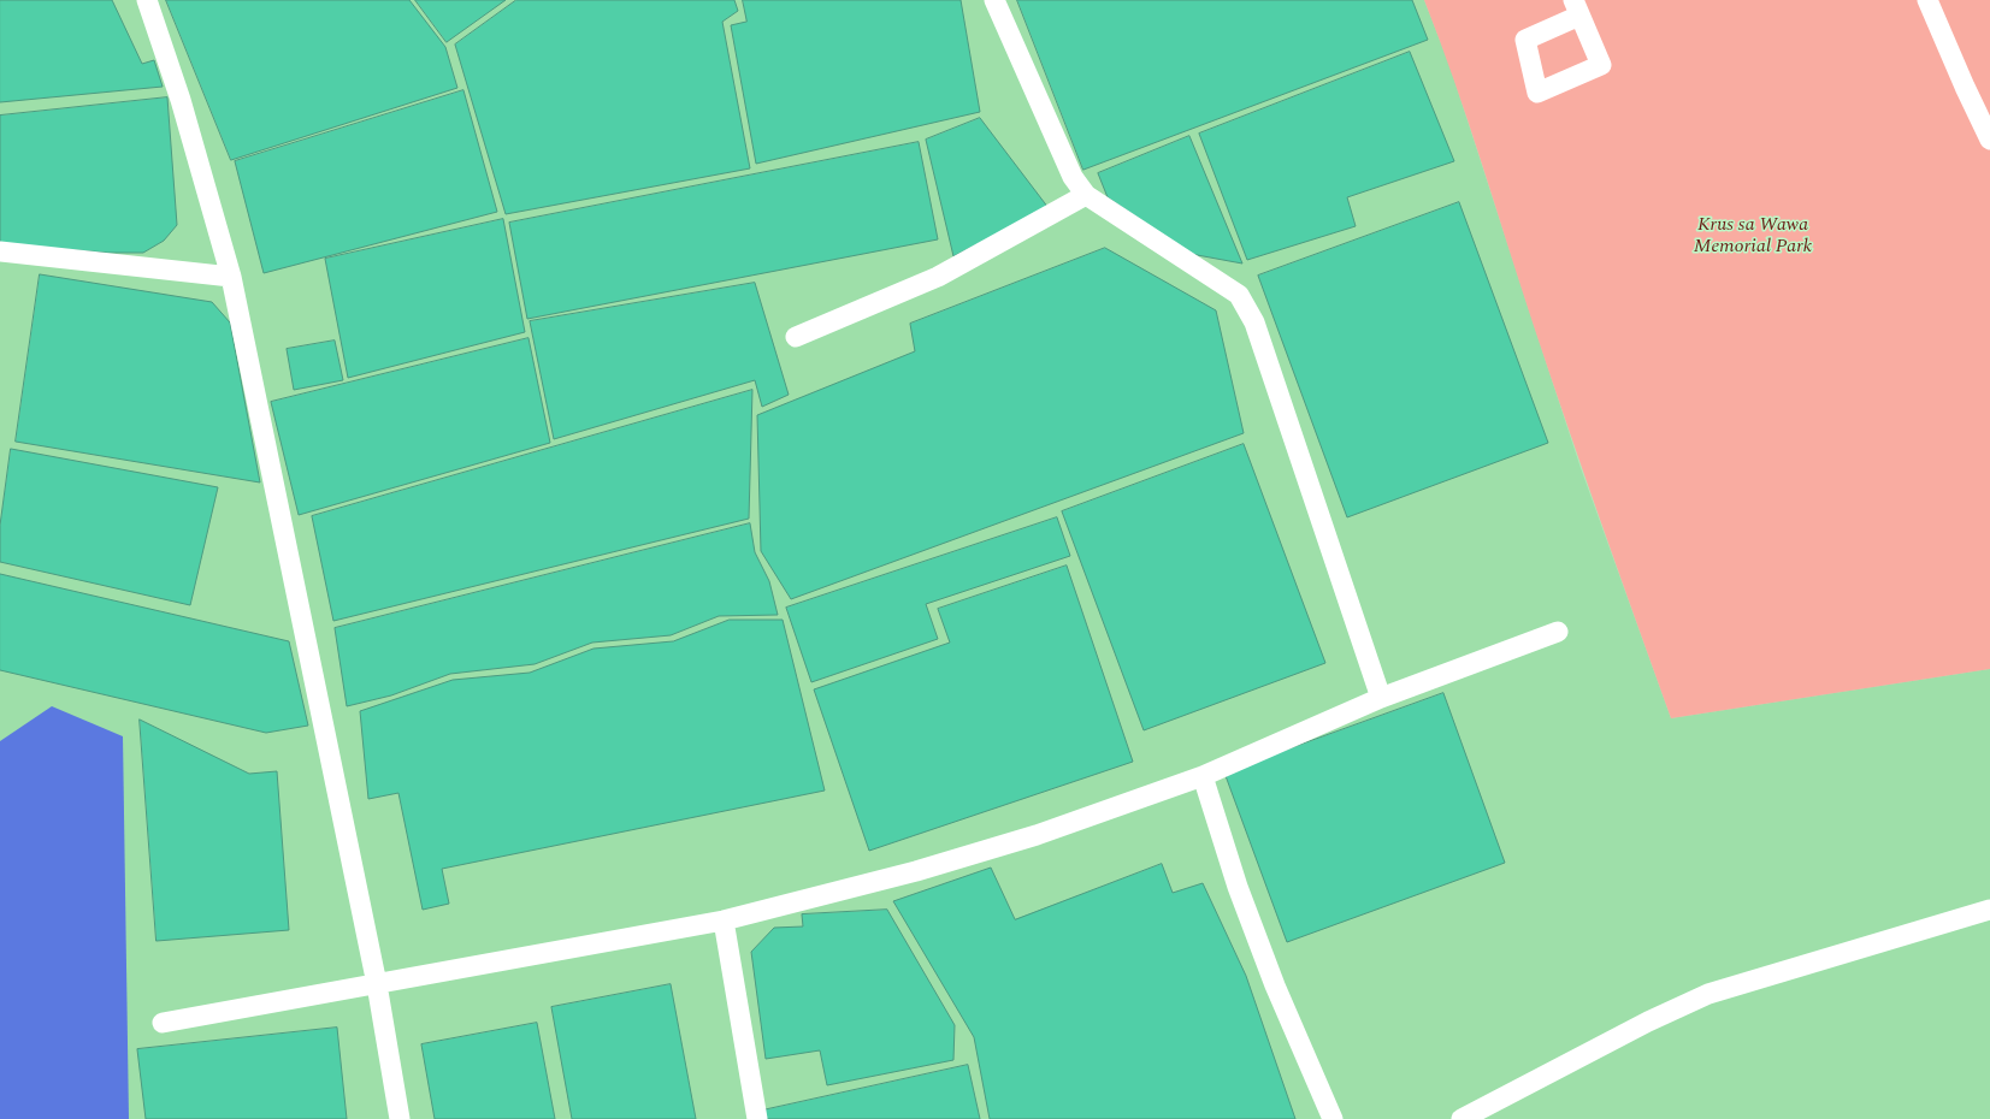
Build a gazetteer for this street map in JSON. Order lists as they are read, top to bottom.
{
  "parks": ["Krus sa Wawa Memorial Park"]
}
